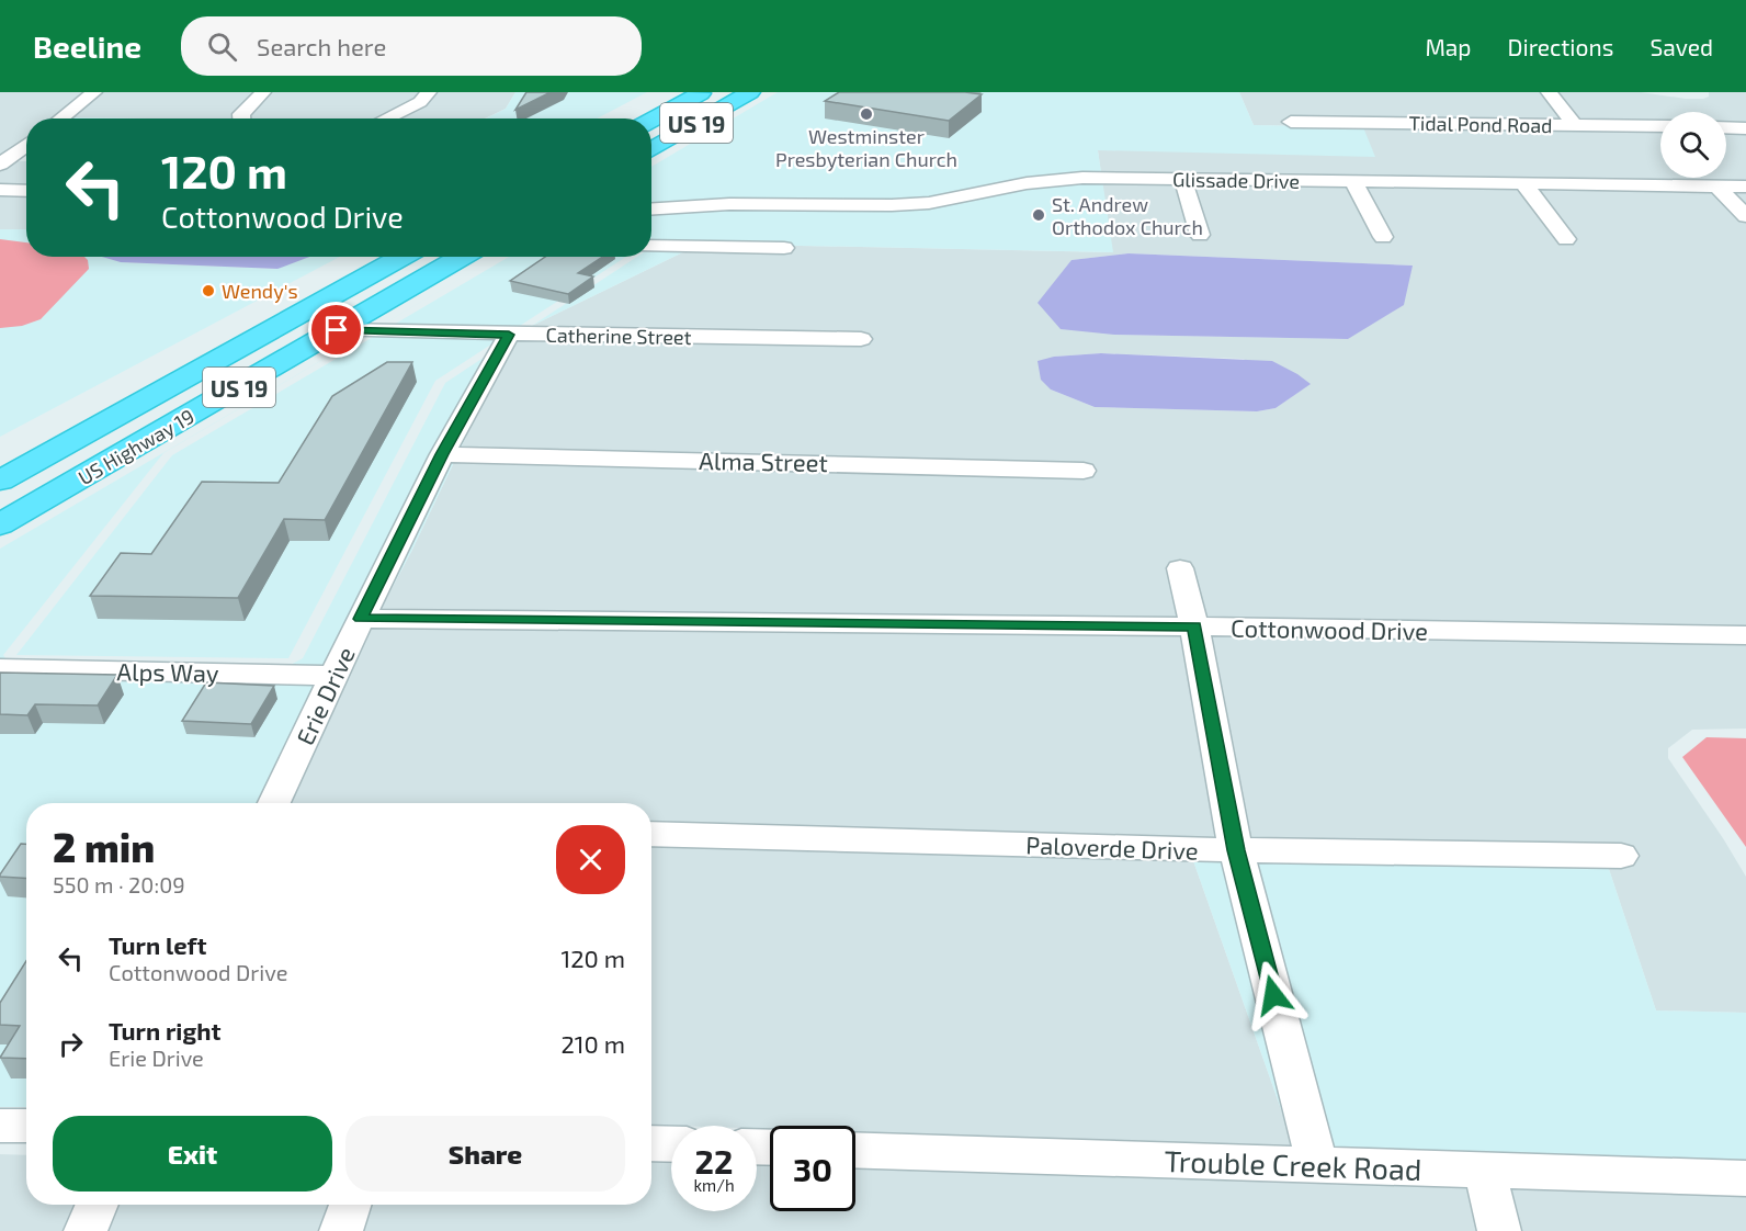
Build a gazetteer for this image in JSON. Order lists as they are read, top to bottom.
{
  "streets": {
    "highway": ["US 19", "US Highway 19"],
    "street": [
      "Tidal Pond Road",
      "Glissade Drive",
      "Catherine Street",
      "Alma Street",
      "Cottonwood Drive",
      "Alps Way",
      "Erie Drive",
      "Paloverde Drive",
      "Trouble Creek Road"
    ]
  },
  "crossings": [
    ["Catherine Street", "US Highway 19"],
    ["Catherine Street", "Erie Drive"],
    ["Alma Street", "Erie Drive"],
    ["Cottonwood Drive", "Erie Drive"],
    ["Alps Way", "Erie Drive"]
  ],
  "places": ["Westminster Presbyterian Church", "St. Andrew Orthodox Church", "Wendy's"],
  "page": {
    "header": "Beeline",
    "search": "Search here",
    "nav": ["Map", "Directions", "Saved"],
    "turn": ["120 m", "Cottonwood Drive"],
    "heading": ["2 min", "550 m · 20:09"],
    "list": [
      {
        "name": "Turn left",
        "note": "Cottonwood Drive",
        "value": "120 m"
      },
      {
        "name": "Turn right",
        "note": "Erie Drive",
        "value": "210 m"
      }
    ],
    "buttons": ["Exit", "Share"],
    "speed": "22 km/h",
    "limit": "30"
  }
}
